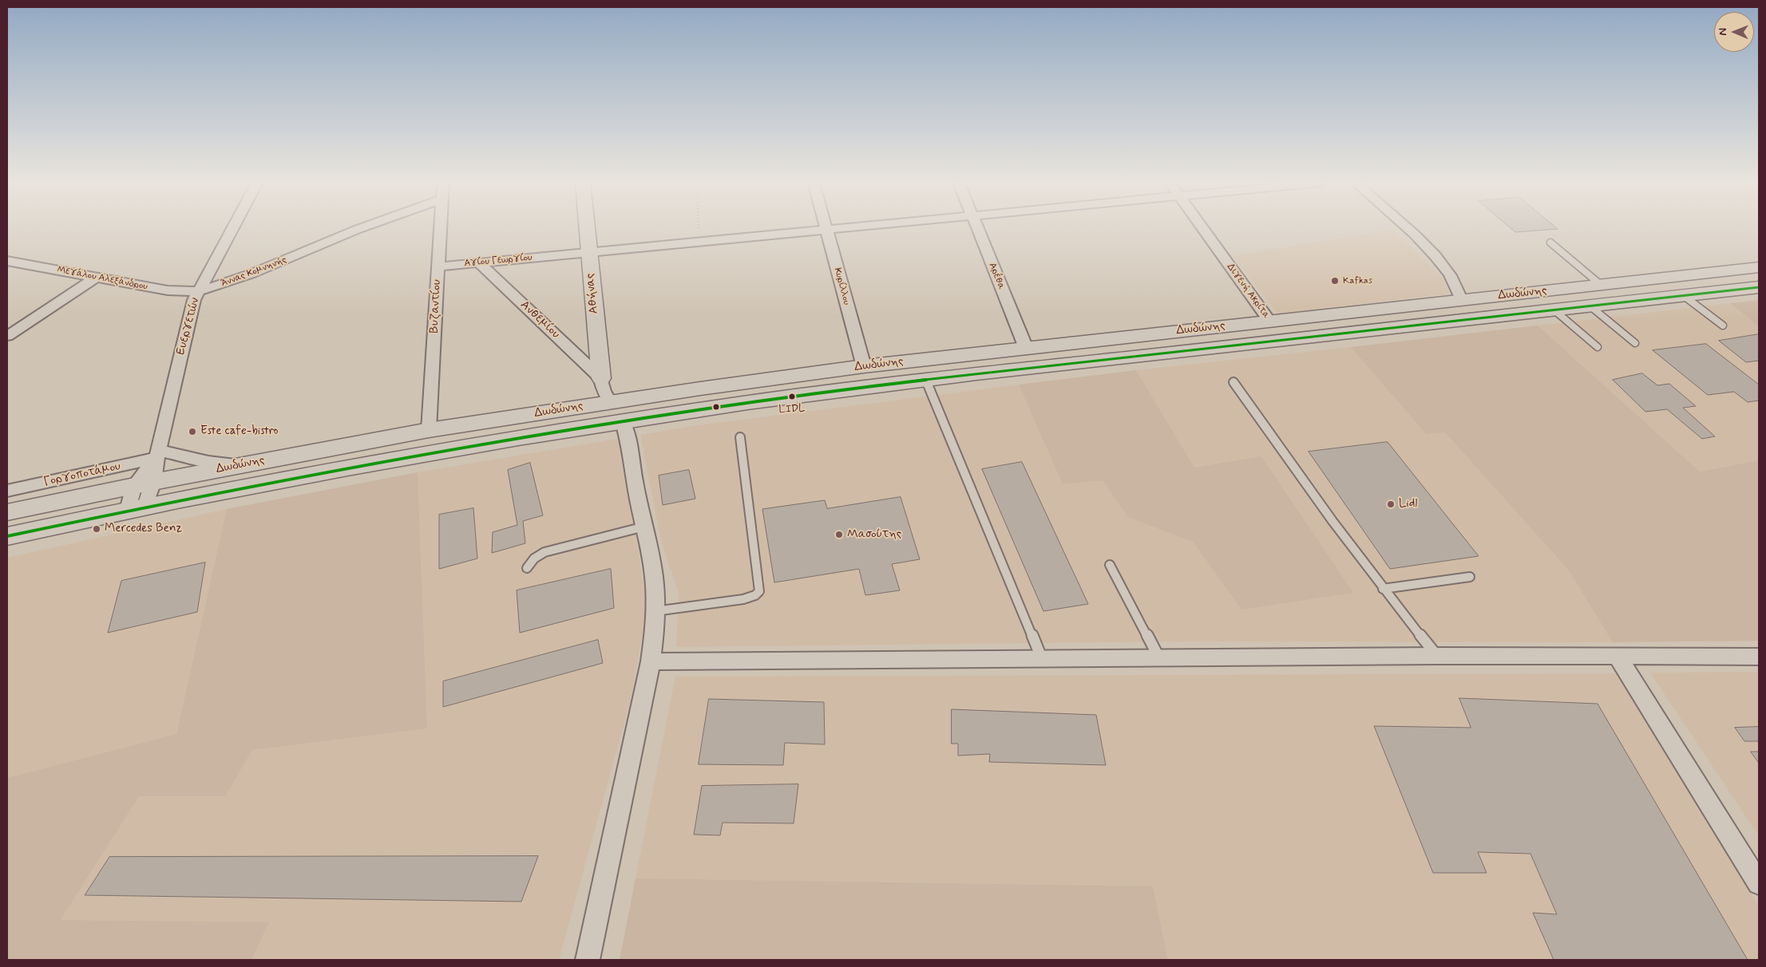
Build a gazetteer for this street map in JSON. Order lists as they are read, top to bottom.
{
  "streets": {
    "main road": ["Αθήνας", "Δωδώνης"],
    "street": [
      "Αγίου Γεωργίου",
      "Άννας Κομνηνής",
      "Αρέθα",
      "Μεγάλου Αλεξάνδρου",
      "Κυρίλλου",
      "Διγενή Ακρίτα",
      "Βυζαντίου",
      "Ανθεμίου",
      "Ευεργετών",
      "Γοργοποτάμου"
    ]
  },
  "crossings": [
    ["Αγίου Γεωργίου", "Κυρίλλου"],
    ["Αγίου Γεωργίου", "Αθήνας"],
    ["Αγίου Γεωργίου", "Βυζαντίου"],
    ["Αγίου Γεωργίου", "Ανθεμίου"],
    ["Άννας Κομνηνής", "Μεγάλου Αλεξάνδρου"],
    ["Άννας Κομνηνής", "Ευεργετών"],
    ["Αρέθα", "Δωδώνης"],
    ["Μεγάλου Αλεξάνδρου", "Ευεργετών"],
    ["Κυρίλλου", "Δωδώνης"],
    ["Διγενή Ακρίτα", "Δωδώνης"],
    ["Αθήνας", "Δωδώνης"],
    ["Αθήνας", "Ανθεμίου"],
    ["Δωδώνης", "Βυζαντίου"],
    ["Ευεργετών", "Γοργοποτάμου"]
  ],
  "places": [
    "Kafkas",
    "LIDL",
    "Este cafe-bistro",
    "Lidl",
    "Mercedes Benz",
    "Μασούτης"
  ],
  "north": "left"
}
